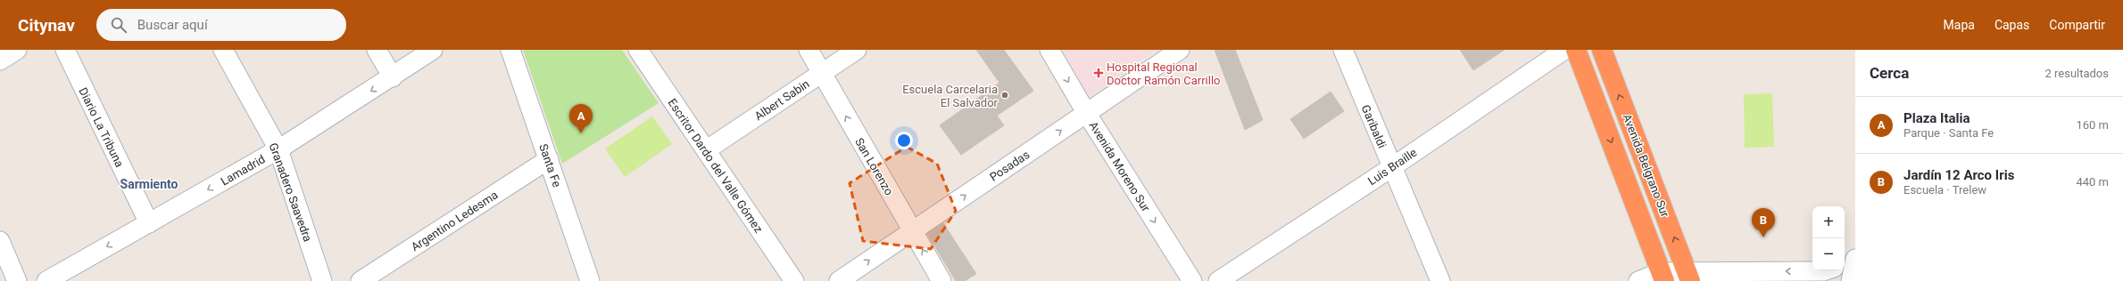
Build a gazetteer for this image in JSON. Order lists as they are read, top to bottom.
{
  "streets": {
    "highway": ["Avenida Belgrano Sur"],
    "street": [
      "Albert Sabin",
      "Garibaldi",
      "Diario La Tribuna",
      "Santa Fe",
      "Escritor Dardo del Valle Gómez",
      "Posadas",
      "San Lorenzo",
      "Avenida Moreno Sur",
      "Luis Braille",
      "Lamadrid",
      "Granadero Saavedra",
      "Argentino Ledesma"
    ]
  },
  "crossings": [
    ["Albert Sabin", "Escritor Dardo del Valle Gómez"],
    ["Albert Sabin", "San Lorenzo"],
    ["Garibaldi", "Luis Braille"],
    ["Diario La Tribuna", "Lamadrid"],
    ["Santa Fe", "Argentino Ledesma"],
    ["Posadas", "San Lorenzo"],
    ["Posadas", "Avenida Moreno Sur"],
    ["Lamadrid", "Granadero Saavedra"]
  ],
  "one_way": [
    "Posadas",
    "San Lorenzo",
    "Avenida Moreno Sur",
    "Lamadrid"
  ],
  "districts": ["Sarmiento"],
  "places": {
    "health": ["Hospital Regional Doctor Ramón Carrillo"],
    "other": ["Escuela Carcelaria El Salvador"]
  },
  "page": {
    "header": "Citynav",
    "search": "Buscar aquí",
    "nav": ["Mapa", "Capas", "Compartir"],
    "heading": ["Cerca", "2 resultados"],
    "list": [
      {
        "mark": "A",
        "name": "Plaza Italia",
        "note": "Parque · Santa Fe",
        "value": "160 m"
      },
      {
        "mark": "B",
        "name": "Jardín 12 Arco Iris",
        "note": "Escuela · Trelew",
        "value": "440 m"
      }
    ],
    "pins": ["A", "B"],
    "map_buttons": ["+", "−"]
  }
}
